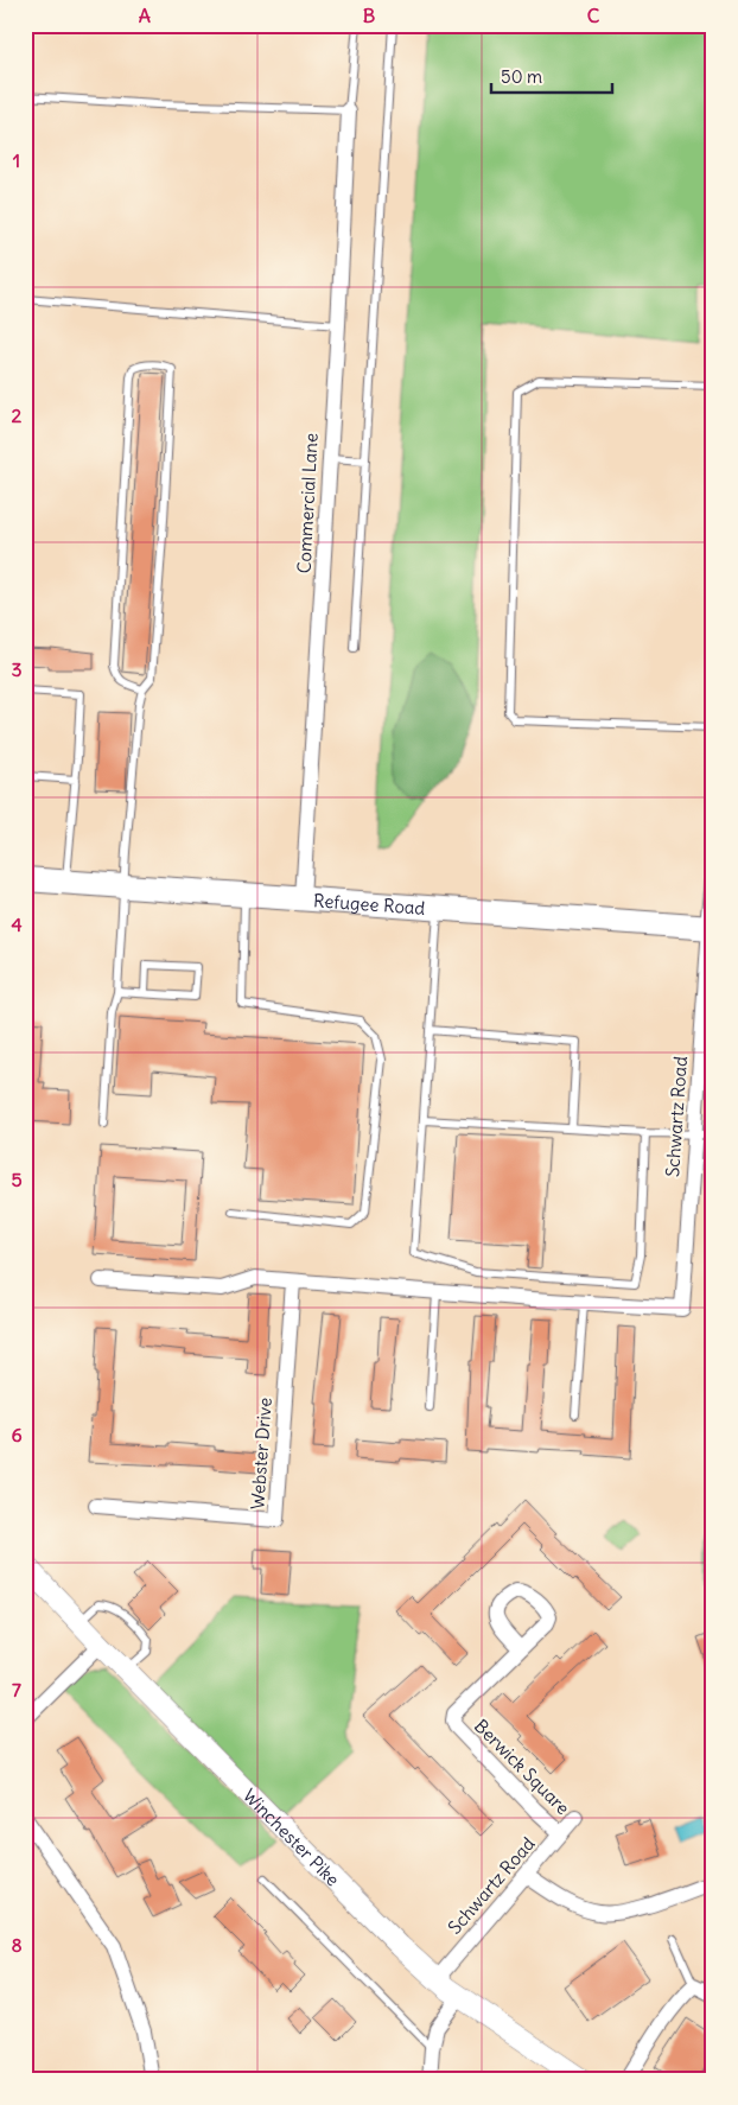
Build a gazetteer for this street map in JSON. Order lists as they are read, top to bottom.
{
  "streets": {
    "main road": ["Refugee Road", "Winchester Pike"],
    "street": [
      "Commercial Lane",
      "Schwartz Road",
      "Webster Drive",
      "Berwick Square"
    ]
  },
  "crossings": [
    ["Commercial Lane", "Refugee Road"],
    ["Refugee Road", "Schwartz Road"],
    ["Schwartz Road", "Berwick Square"],
    ["Schwartz Road", "Winchester Pike"]
  ],
  "scale_bar": "50 m",
  "grid": {
    "columns": ["A", "B", "C"],
    "rows": [
      "1",
      "2",
      "3",
      "4",
      "5",
      "6",
      "7",
      "8"
    ]
  }
}
